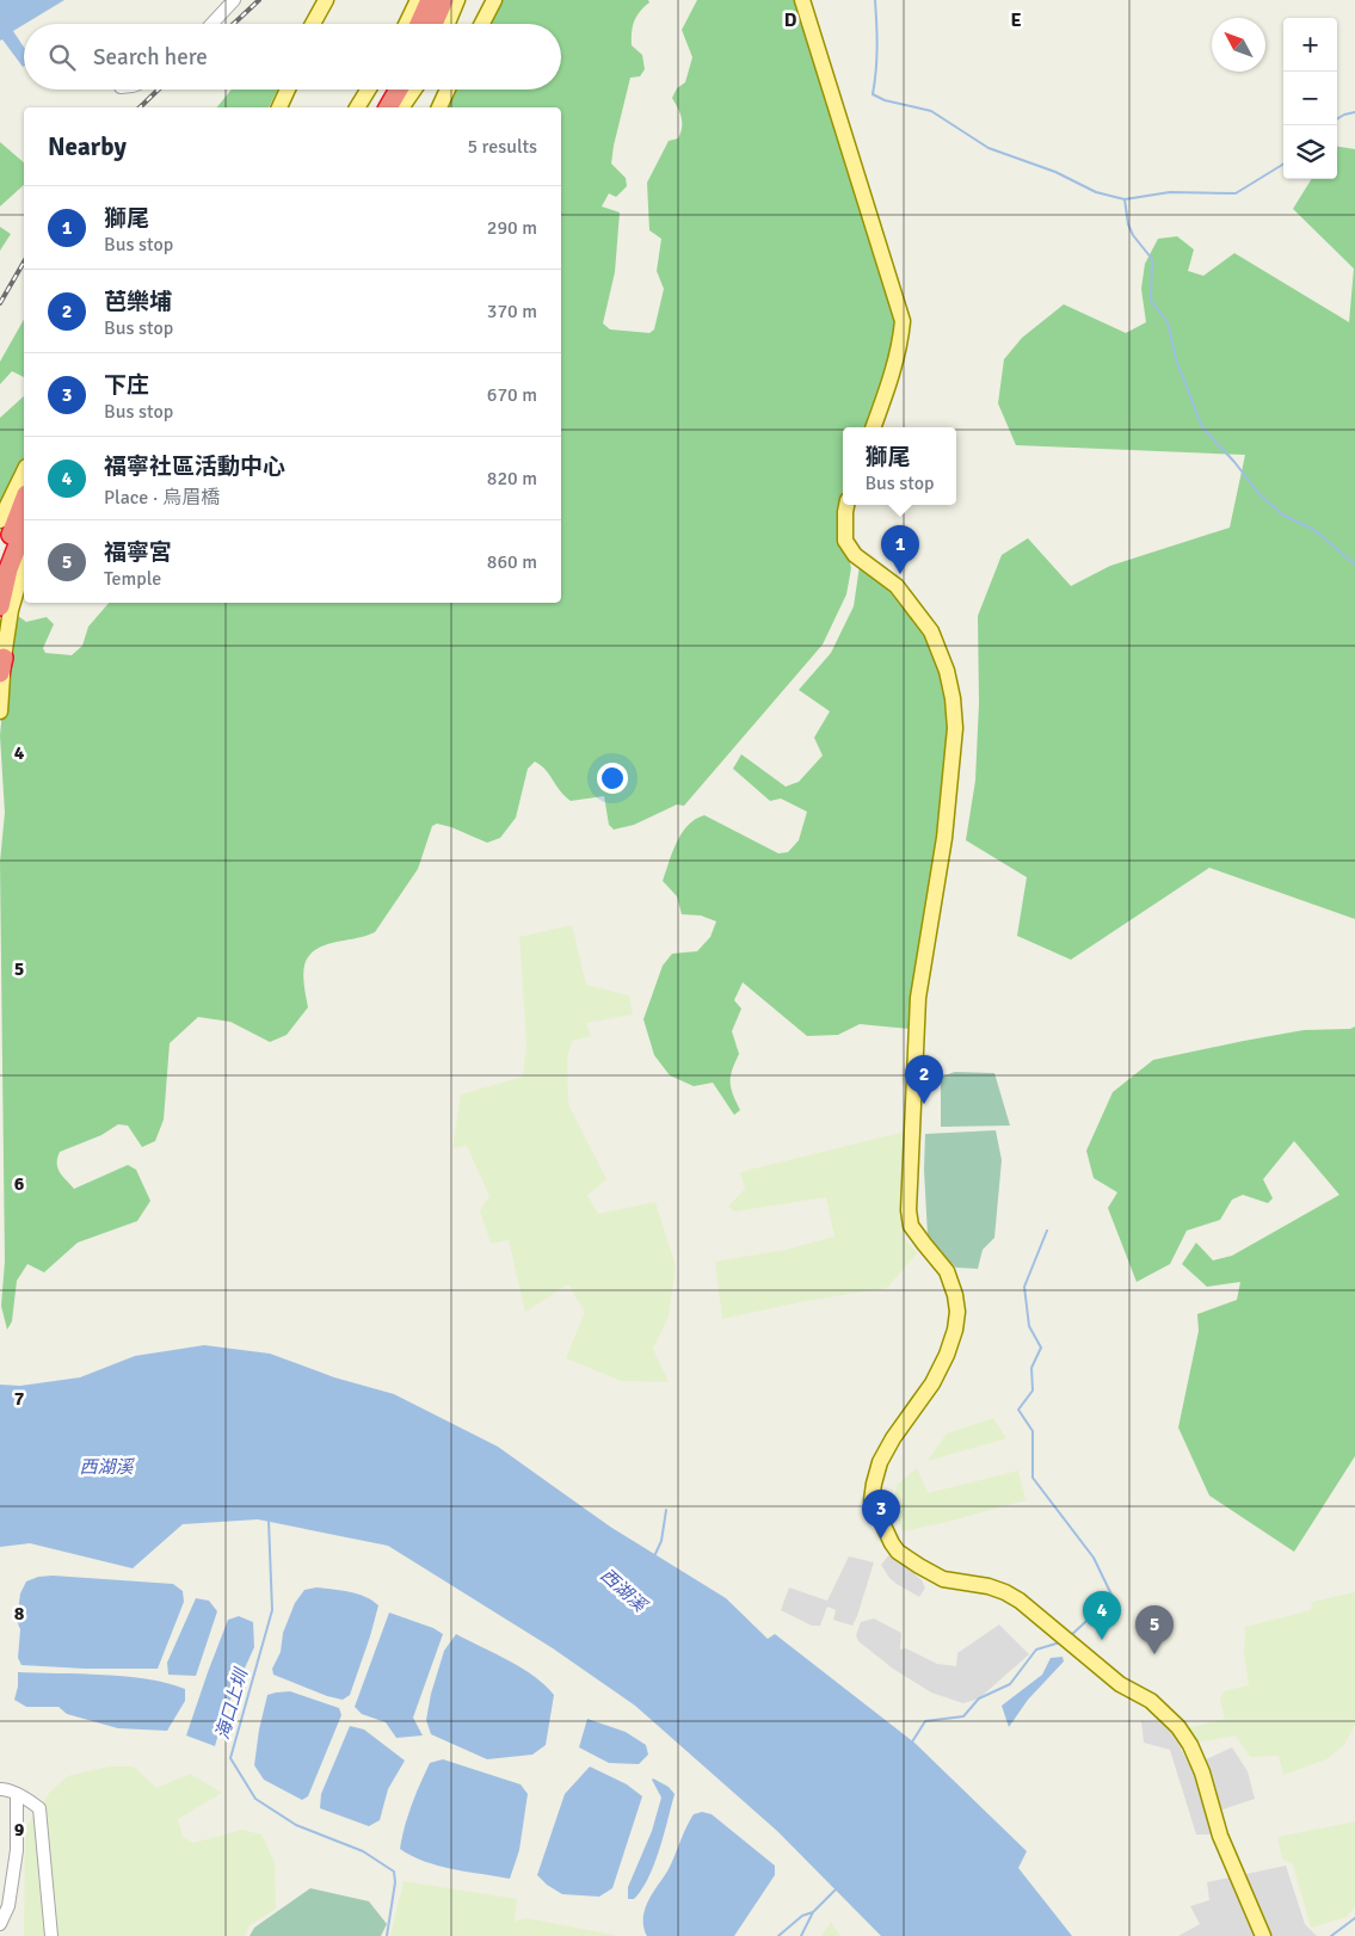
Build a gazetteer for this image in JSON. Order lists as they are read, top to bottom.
{
  "water": ["西湖溪", "海口上圳"],
  "north": "top left",
  "page": {
    "map_buttons": ["+", "−"],
    "search": "Search here",
    "heading": ["Nearby", "5 results"],
    "list": [
      {
        "mark": "1",
        "name": "獅尾",
        "note": "Bus stop",
        "value": "290 m"
      },
      {
        "mark": "2",
        "name": "芭樂埔",
        "note": "Bus stop",
        "value": "370 m"
      },
      {
        "mark": "3",
        "name": "下庄",
        "note": "Bus stop",
        "value": "670 m"
      },
      {
        "mark": "4",
        "name": "福寧社區活動中心",
        "note": "Place · 烏眉橋",
        "value": "820 m"
      },
      {
        "mark": "5",
        "name": "福寧宮",
        "note": "Temple",
        "value": "860 m"
      }
    ],
    "popup": ["獅尾", "Bus stop"],
    "pins": [
      "1",
      "2",
      "3",
      "4",
      "5"
    ]
  },
  "grid": {
    "columns": ["D", "E"],
    "rows": [
      "4",
      "5",
      "6",
      "7",
      "8",
      "9"
    ]
  }
}
